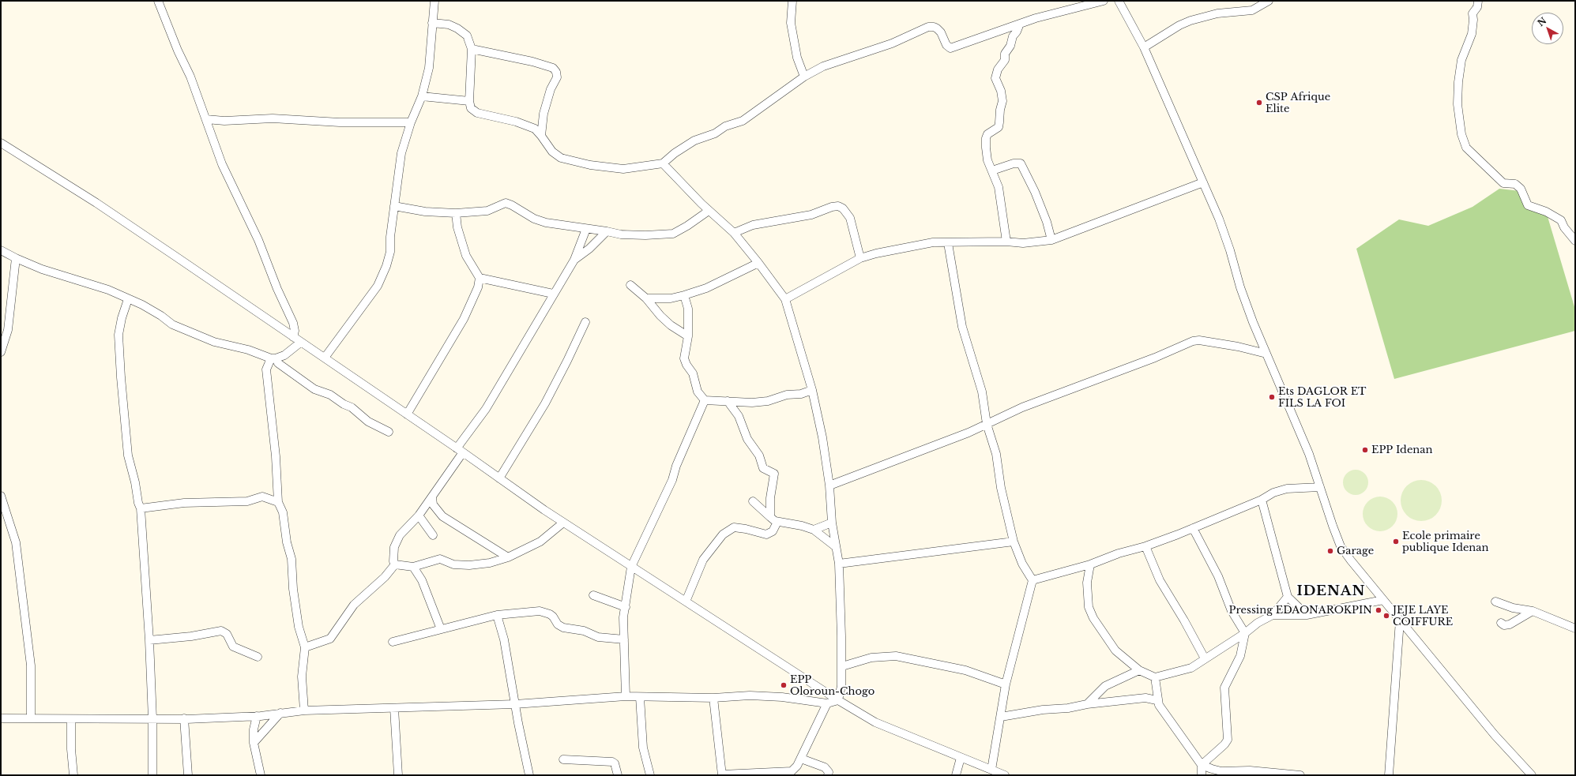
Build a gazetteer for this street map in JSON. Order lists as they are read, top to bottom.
{
  "districts": ["IDENAN"],
  "places": [
    "CSP Afrique Elite",
    "Ets DAGLOR ET FILS LA FOI",
    "EPP Idenan",
    "Ecole primaire publique Idenan",
    "Garage",
    "Pressing EDAONAROKPIN",
    "JEJE LAYE COIFFURE",
    "EPP Oloroun-Chogo"
  ],
  "north": "top left"
}
